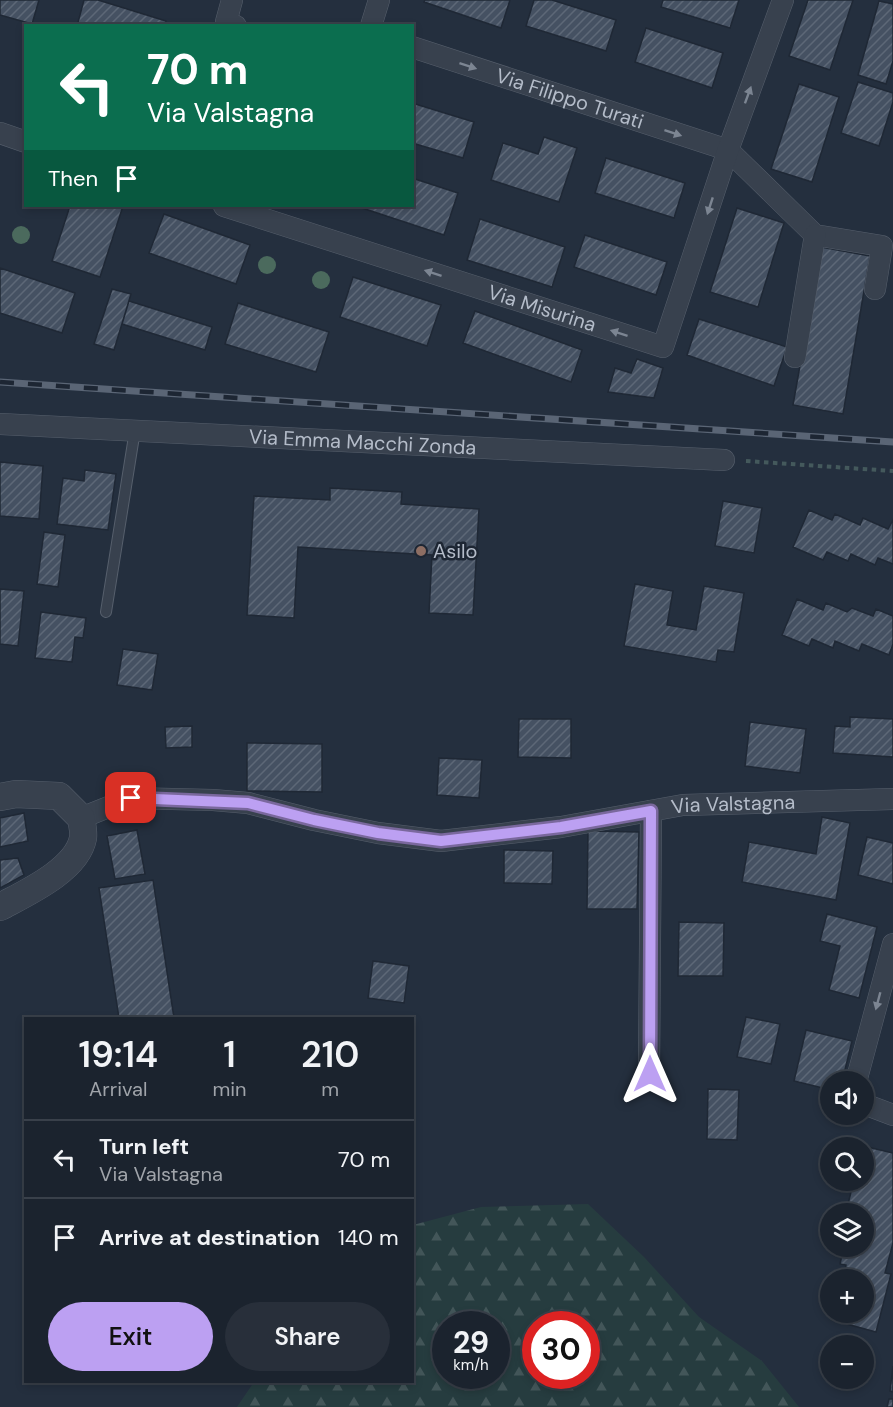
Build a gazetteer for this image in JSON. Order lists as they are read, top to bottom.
{
  "streets": {
    "street": [
      "Via Filippo Turati",
      "Via Misurina",
      "Via Emma Macchi Zonda",
      "Via Valstagna"
    ]
  },
  "crossings": [
    ["Via Filippo Turati", "Via Misurina"]
  ],
  "one_way": ["Via Filippo Turati"],
  "places": ["Asilo"],
  "page": {
    "turn": ["70 m", "Via Valstagna"],
    "then": "Then",
    "eta": [
      "19:14",
      "Arrival",
      "1",
      "min",
      "210",
      "m"
    ],
    "map_buttons": ["+", "−"],
    "list": [
      {
        "name": "Turn left",
        "note": "Via Valstagna",
        "value": "70 m"
      },
      {
        "name": "Arrive at destination",
        "value": "140 m"
      }
    ],
    "buttons": ["Exit", "Share"],
    "speed": "29 km/h",
    "limit": "30"
  }
}
